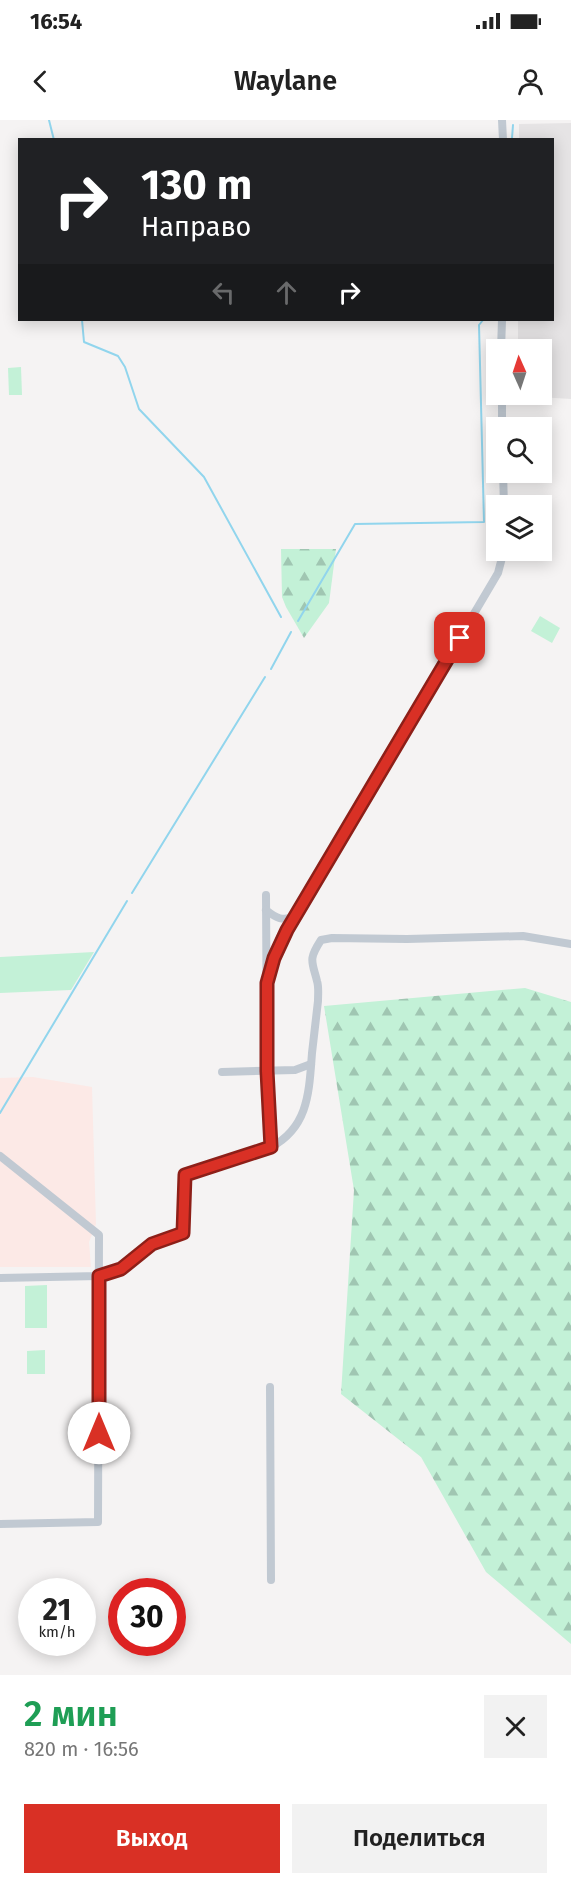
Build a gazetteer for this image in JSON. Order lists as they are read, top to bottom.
{
  "north": "top",
  "page": {
    "status": "16:54",
    "header": "Waylane",
    "turn": ["130 m", "Направо"],
    "speed": "21 km/h",
    "limit": "30",
    "heading": ["2 мин", "820 m · 16:56"],
    "buttons": ["Выход", "Поделиться"]
  }
}
